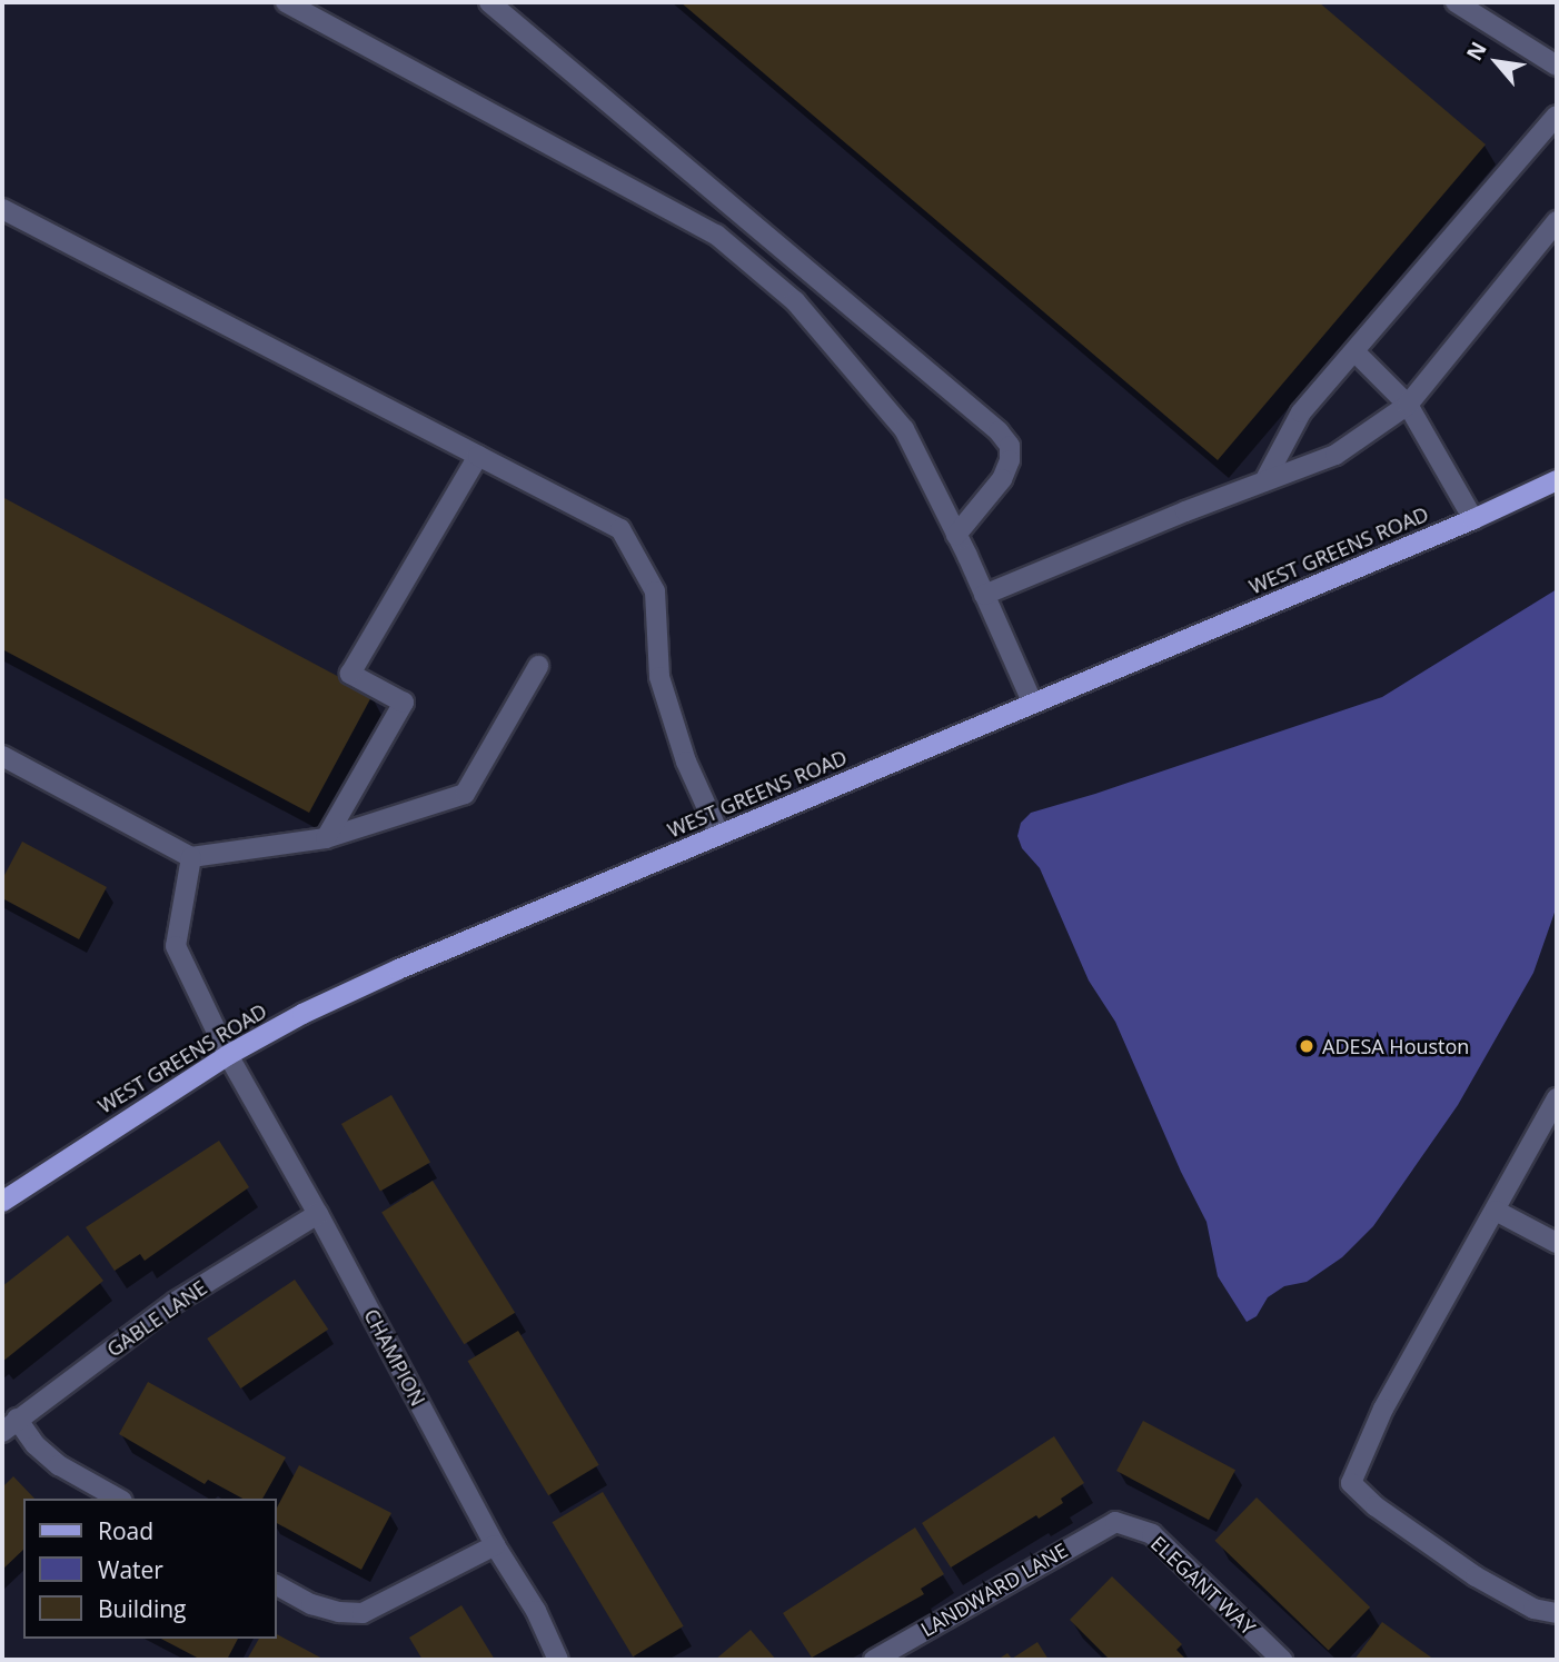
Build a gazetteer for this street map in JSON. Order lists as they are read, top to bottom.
{
  "streets": {
    "main road": ["WEST GREENS ROAD"],
    "street": [
      "GABLE LANE",
      "CHAMPION",
      "ELEGANT WAY",
      "LANDWARD LANE"
    ]
  },
  "crossings": [
    ["WEST GREENS ROAD", "CHAMPION"],
    ["GABLE LANE", "CHAMPION"],
    ["ELEGANT WAY", "LANDWARD LANE"]
  ],
  "places": ["ADESA Houston"],
  "legend": ["Road", "Water", "Building"],
  "north": "top left"
}
